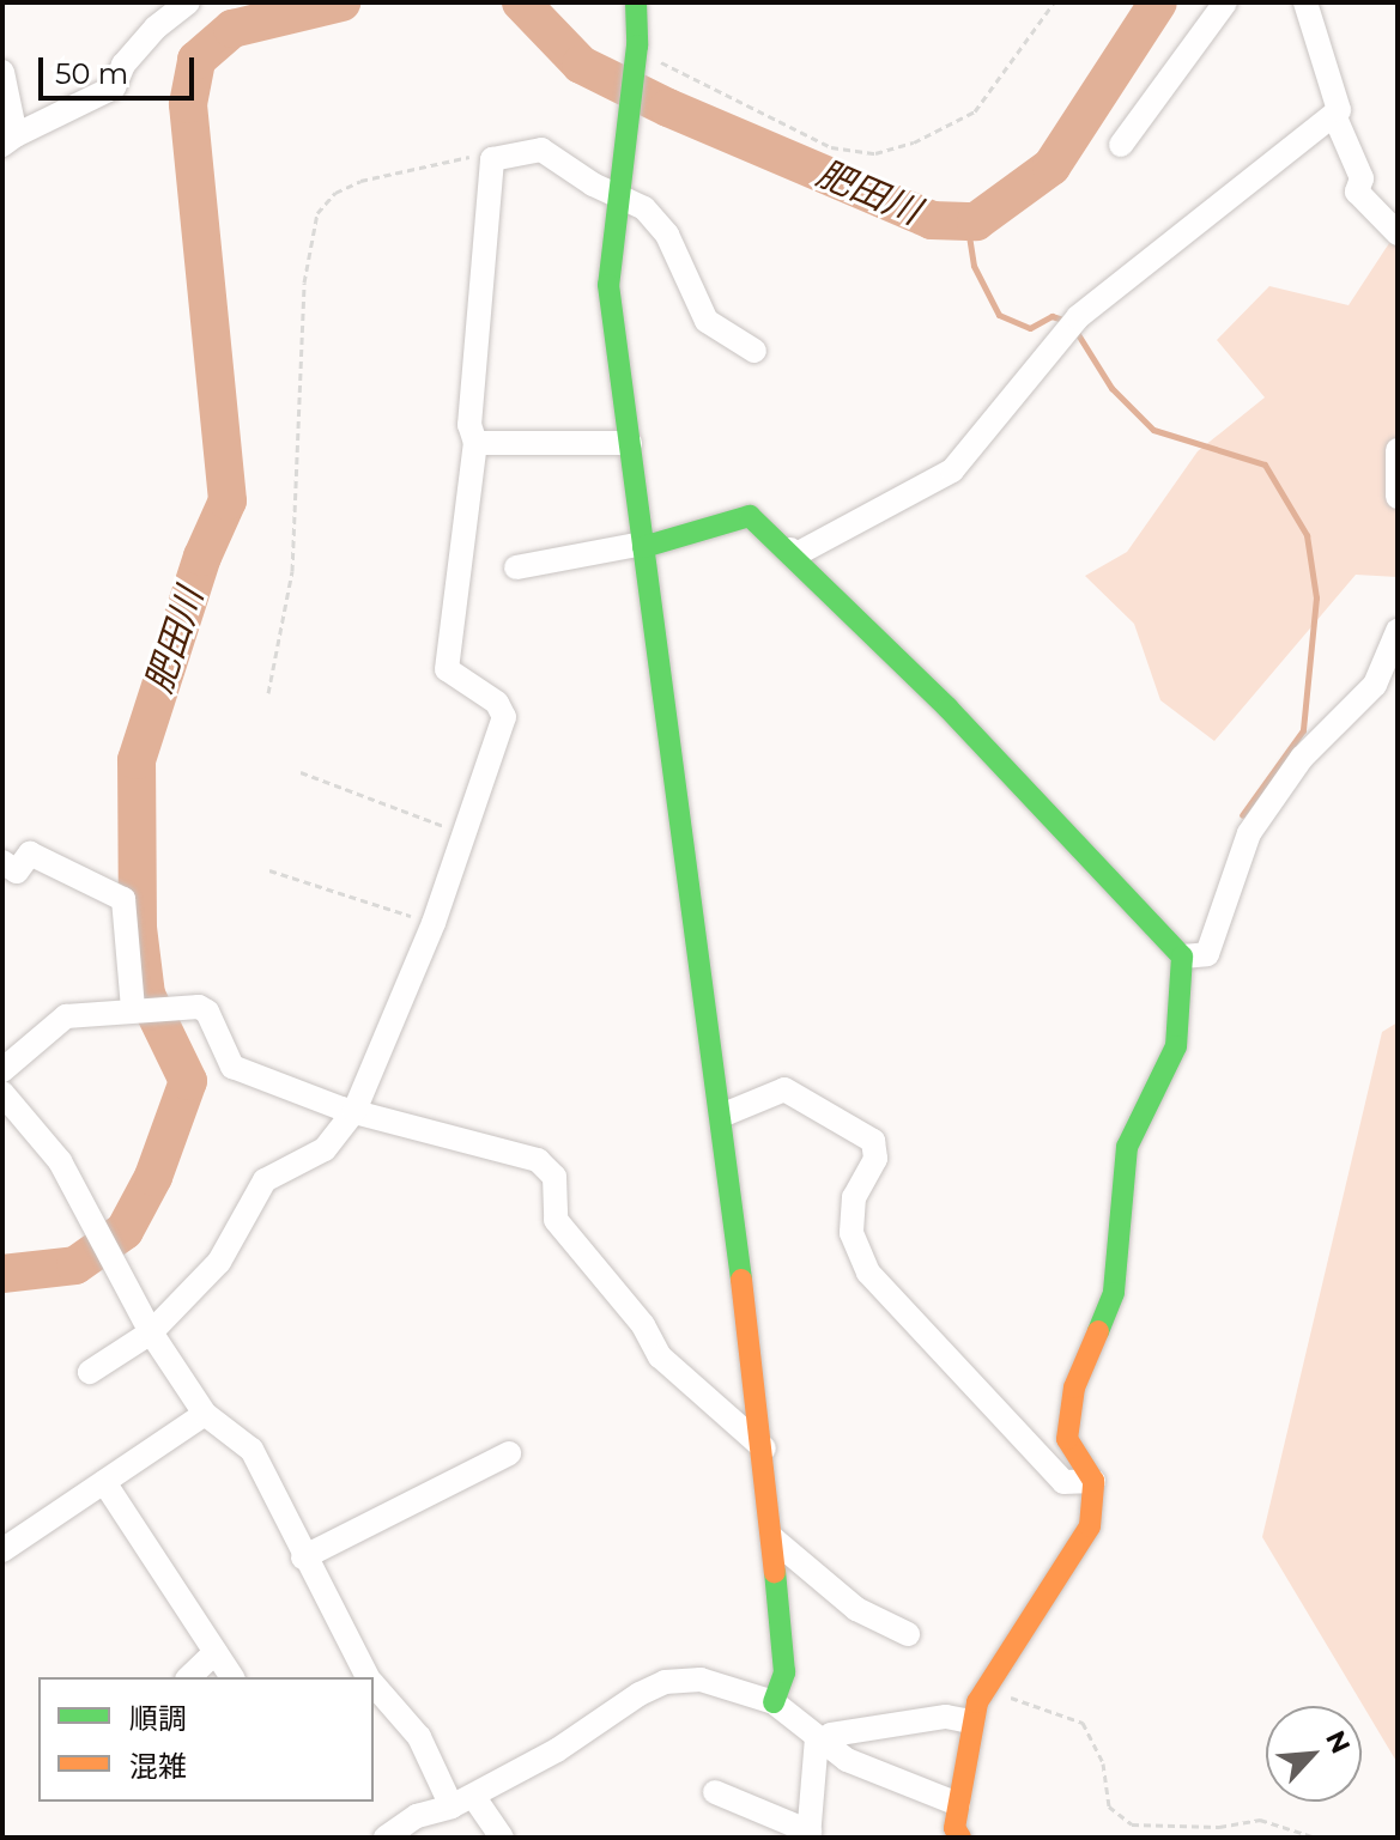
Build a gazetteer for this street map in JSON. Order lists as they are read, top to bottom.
{
  "water": ["肥田川"],
  "legend": ["順調", "混雑"],
  "scale_bar": "50 m",
  "north": "top right"
}
